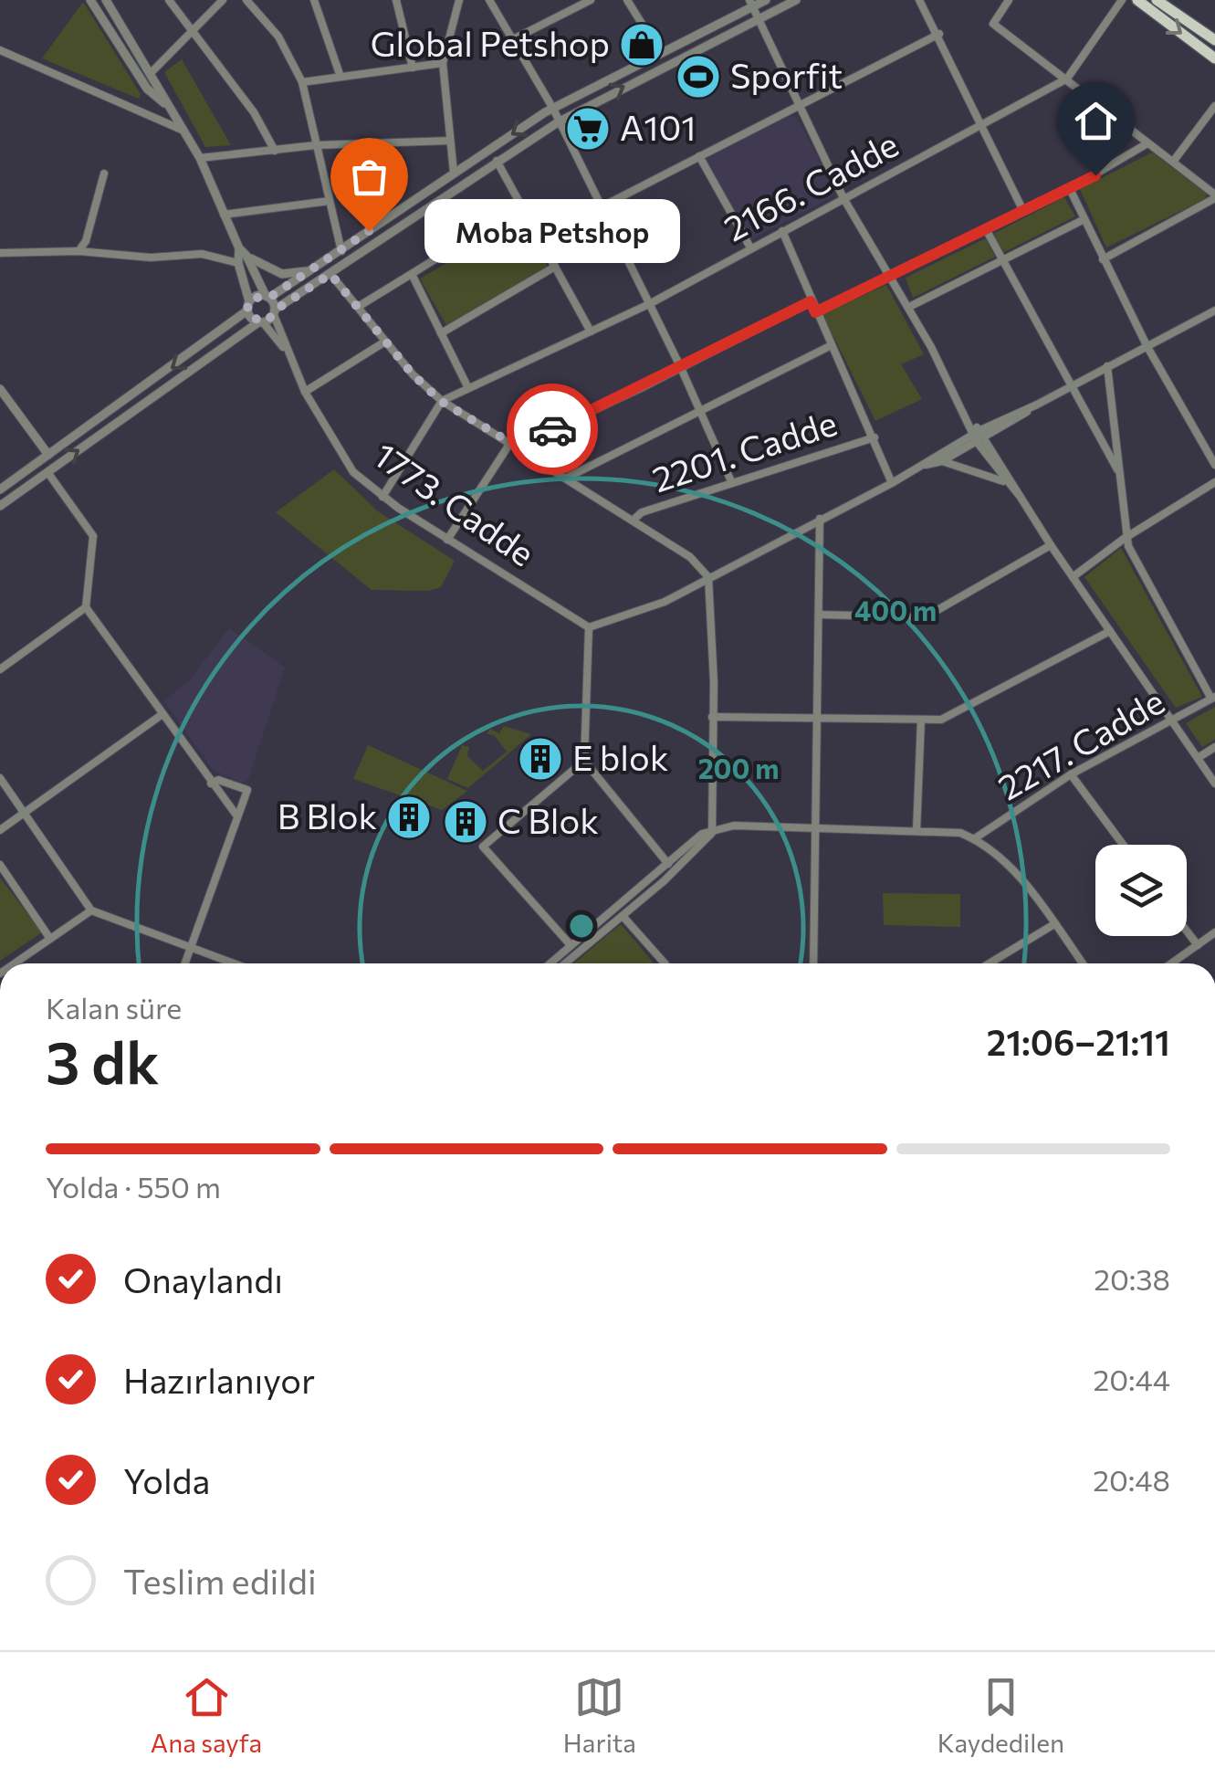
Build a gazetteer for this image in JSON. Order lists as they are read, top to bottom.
{
  "streets": {
    "street": [
      "2166. Cadde",
      "2201. Cadde",
      "1773. Cadde",
      "2217. Cadde"
    ]
  },
  "places": {
    "shop": ["Global Petshop"],
    "sports": ["Sporfit"],
    "supermarket": ["A101"],
    "other": ["Moba Petshop"],
    "building": ["E blok", "B Blok", "C Blok"]
  },
  "page": {
    "bubble": "Moba Petshop",
    "heading": ["3 dk", "Kalan süre", "21:06–21:11"],
    "bar": "Yolda · 550 m",
    "list": [
      ["Onaylandı", "20:38"],
      ["Hazırlanıyor", "20:44"],
      ["Yolda", "20:48"],
      "Teslim edildi"
    ],
    "tabs": ["Ana sayfa", "Harita", "Kaydedilen"]
  },
  "rings": ["400 m", "200 m"]
}
